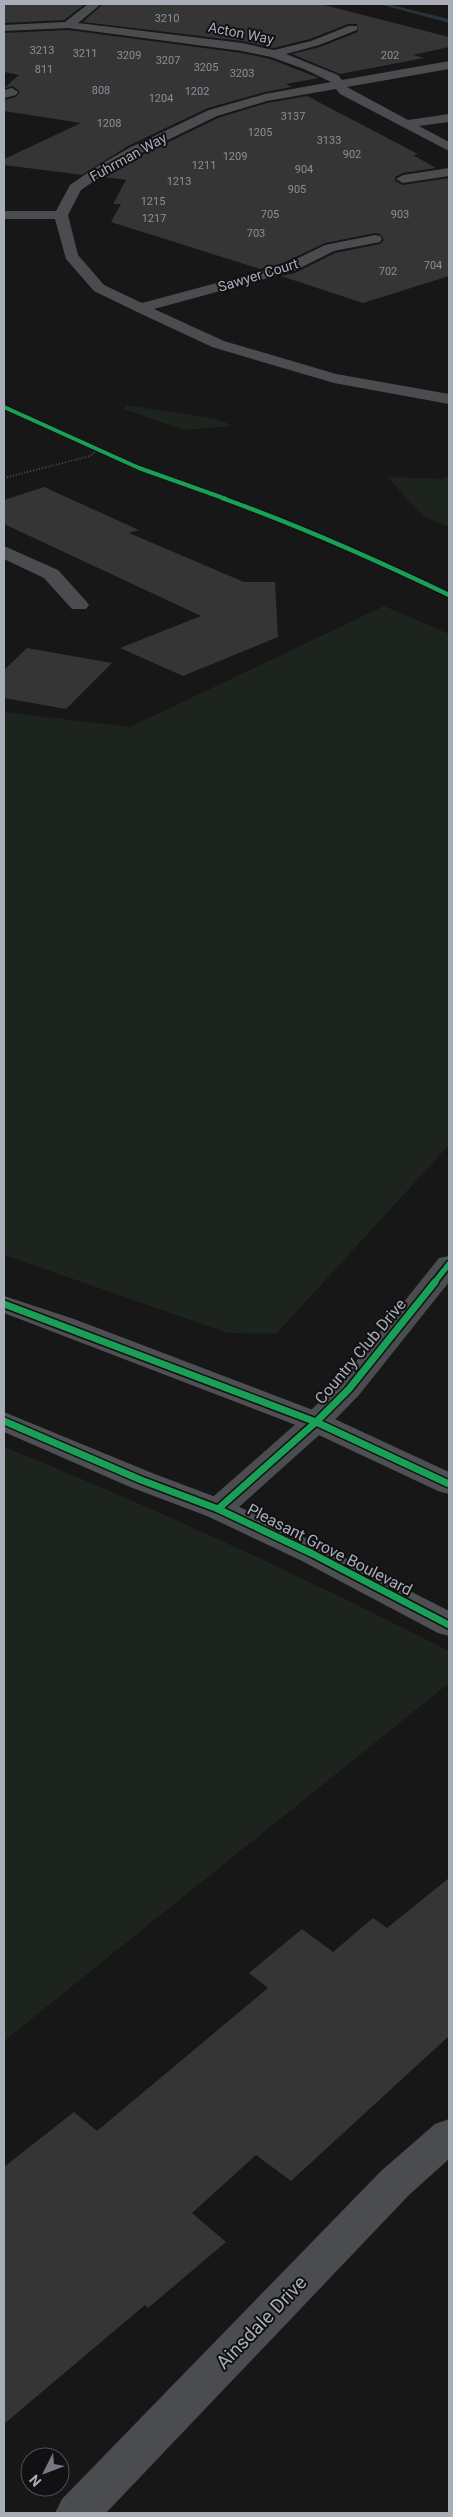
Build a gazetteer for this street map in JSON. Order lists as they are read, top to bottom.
{
  "streets": {
    "main road": ["Pleasant Grove Boulevard"],
    "street": [
      "Acton Way",
      "Fuhrman Way",
      "Sawyer Court",
      "Country Club Drive",
      "Ainsdale Drive"
    ]
  },
  "crossings": [
    ["Acton Way", "Fuhrman Way"],
    ["Country Club Drive", "Pleasant Grove Boulevard"]
  ],
  "house_numbers": [
    "3210",
    "3213",
    "3211",
    "3209",
    "202",
    "3207",
    "3205",
    "811",
    "3203",
    "808",
    "1202",
    "1204",
    "3137",
    "1208",
    "1205",
    "3133",
    "902",
    "1209",
    "1211",
    "904",
    "1213",
    "905",
    "1215",
    "705",
    "903",
    "1217",
    "703",
    "704",
    "702"
  ],
  "north": "bottom left"
}
